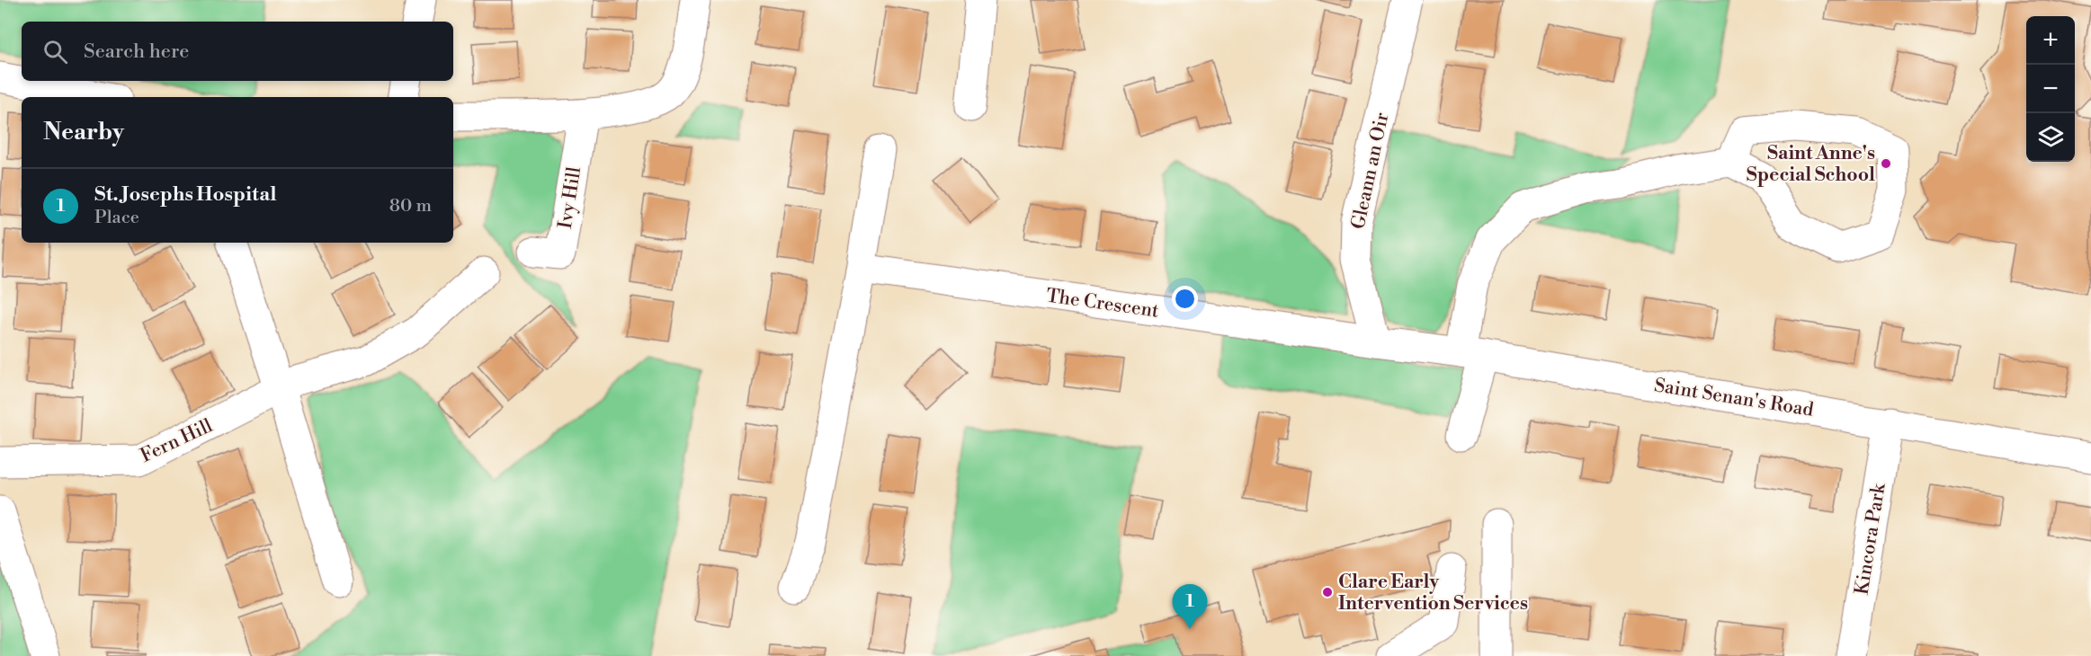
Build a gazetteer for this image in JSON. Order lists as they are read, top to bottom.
{
  "streets": {
    "street": [
      "Gleann an Oir",
      "Ivy Hill",
      "The Crescent",
      "Saint Senan's Road",
      "Fern Hill",
      "Kincora Park"
    ]
  },
  "crossings": [
    ["Gleann an Oir", "The Crescent"],
    ["Gleann an Oir", "Saint Senan's Road"],
    ["The Crescent", "Saint Senan's Road"],
    ["Saint Senan's Road", "Kincora Park"]
  ],
  "places": ["Saint Anne's Special School", "Clare Early Intervention Services"],
  "page": {
    "map_buttons": ["+", "−"],
    "search": "Search here",
    "heading": "Nearby",
    "list": [
      {
        "mark": "1",
        "name": "St. Josephs Hospital",
        "note": "Place",
        "value": "80 m"
      }
    ],
    "pins": "1"
  }
}
